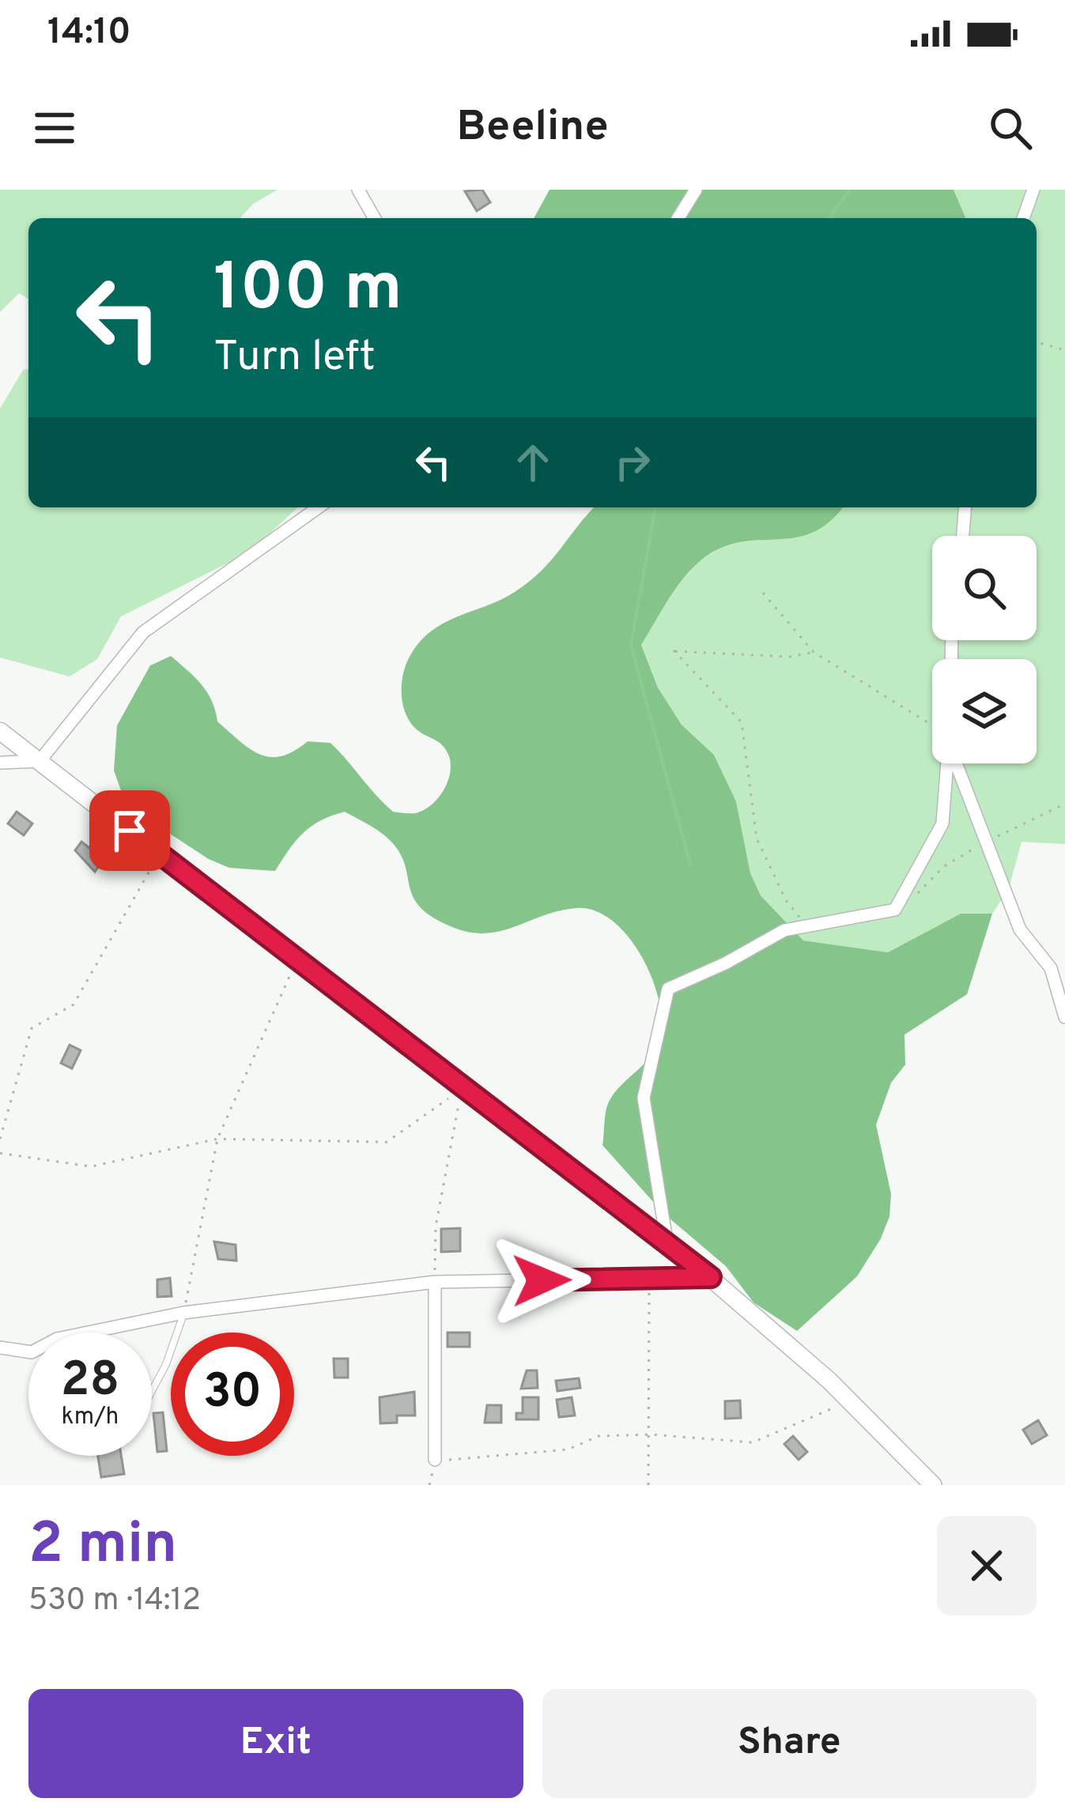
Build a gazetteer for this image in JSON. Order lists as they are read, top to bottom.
{
  "page": {
    "status": "14:10",
    "header": "Beeline",
    "turn": ["100 m", "Turn left"],
    "speed": "28 km/h",
    "limit": "30",
    "heading": ["2 min", "530 m · 14:12"],
    "buttons": ["Exit", "Share"]
  }
}
